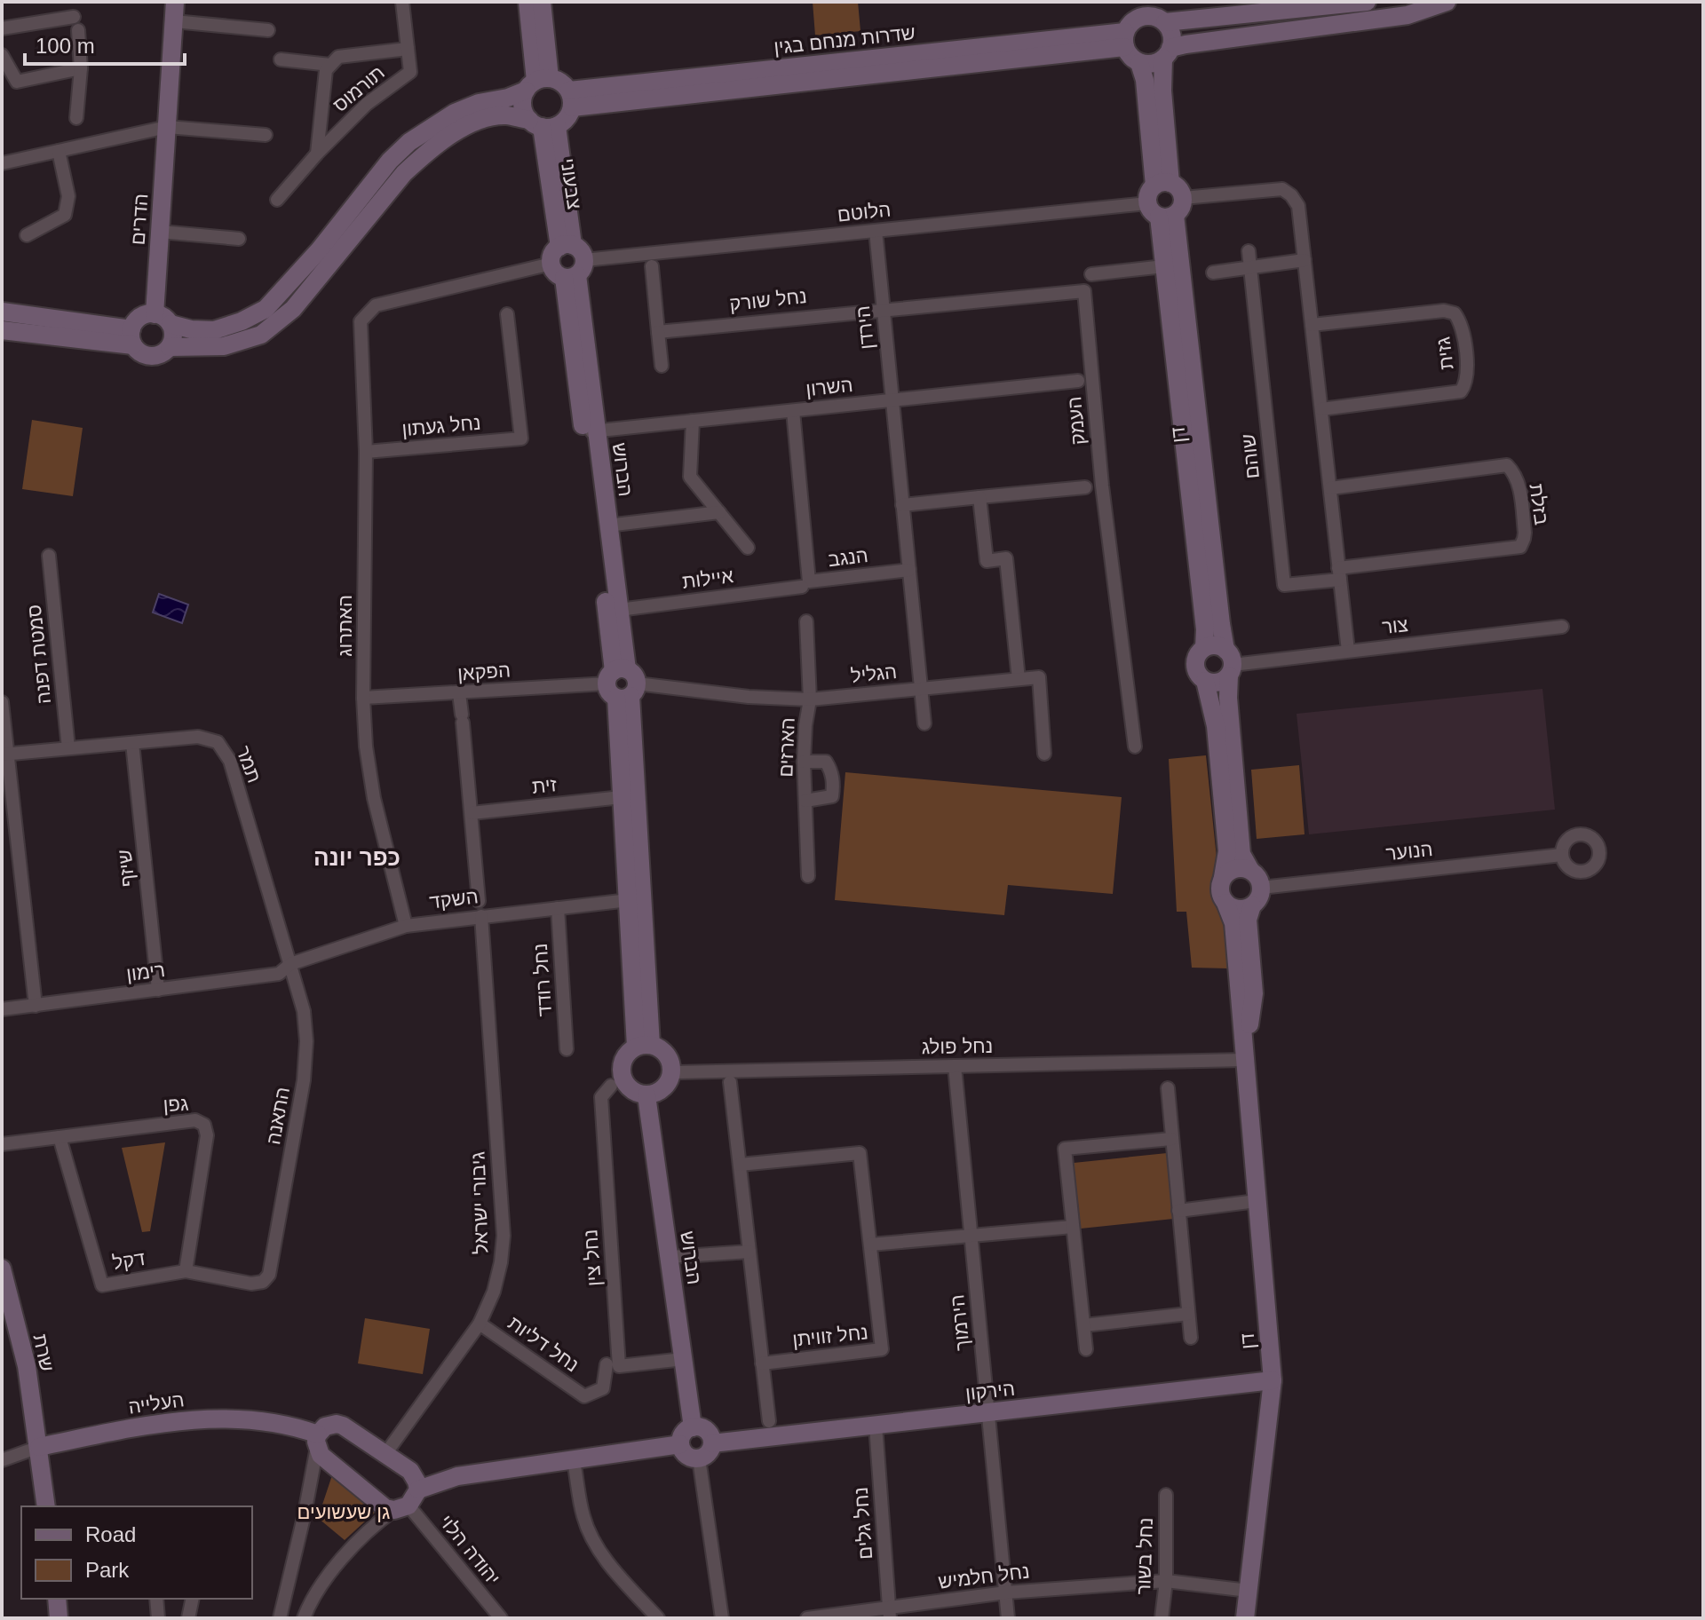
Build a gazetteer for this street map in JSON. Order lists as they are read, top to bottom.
{
  "streets": {
    "street": [
      "שדרות מנחם בגין",
      "תורמוס",
      "צבעוני",
      "הלוטם",
      "הדרים",
      "נחל שורק",
      "הירדן",
      "גזית",
      "השרון",
      "העמק",
      "נחל געתון",
      "דן",
      "שוהם",
      "הברוש",
      "בזלת",
      "הנגב",
      "איילות",
      "האתרוג",
      "צור",
      "סמטת דפנה",
      "הפקאן",
      "הגליל",
      "הארזים",
      "תמר",
      "זית",
      "הנוער",
      "שיזף",
      "השקד",
      "רימון",
      "נחל רודד",
      "נחל פולג",
      "גפן",
      "התאנה",
      "גיבורי ישראל",
      "נחל צין",
      "דקל",
      "הירמוך",
      "נחל זוויתן",
      "נחל דליות",
      "שרת",
      "הירקון",
      "העלייה",
      "נחל גלים",
      "יהודה הלוי",
      "נחל בשור",
      "נחל חלמיש"
    ]
  },
  "crossings": [
    ["שדרות מנחם בגין", "צבעוני"],
    ["שדרות מנחם בגין", "דן"],
    ["צבעוני", "הלוטם"],
    ["צבעוני", "הברוש"],
    ["הלוטם", "הירדן"],
    ["הלוטם", "דן"],
    ["הלוטם", "הברוש"],
    ["הלוטם", "האתרוג"],
    ["נחל שורק", "הירדן"],
    ["נחל שורק", "העמק"],
    ["הירדן", "השרון"],
    ["הירדן", "העמק"],
    ["הירדן", "הנגב"],
    ["השרון", "הברוש"],
    ["השרון", "הנגב"],
    ["נחל געתון", "האתרוג"],
    ["דן", "צור"],
    ["דן", "הנוער"],
    ["דן", "נחל פולג"],
    ["דן", "הירקון"],
    ["דן", "נחל חלמיש"],
    ["שוהם", "בזלת"],
    ["הברוש", "איילות"],
    ["הברוש", "הפקאן"],
    ["הברוש", "הגליל"],
    ["הברוש", "זית"],
    ["הברוש", "השקד"],
    ["הברוש", "נחל פולג"],
    ["הברוש", "נחל צין"],
    ["הברוש", "הירקון"],
    ["האתרוג", "הפקאן"],
    ["האתרוג", "השקד"],
    ["סמטת דפנה", "תמר"],
    ["הפקאן", "הגליל"],
    ["הגליל", "הארזים"],
    ["תמר", "שיזף"],
    ["תמר", "השקד"],
    ["תמר", "רימון"],
    ["תמר", "התאנה"],
    ["שיזף", "רימון"],
    ["השקד", "רימון"],
    ["השקד", "נחל רודד"],
    ["השקד", "התאנה"],
    ["השקד", "גיבורי ישראל"],
    ["רימון", "התאנה"],
    ["נחל פולג", "הירמוך"],
    ["גפן", "דקל"],
    ["התאנה", "דקל"],
    ["גיבורי ישראל", "נחל דליות"],
    ["הירמוך", "הירקון"],
    ["הירמוך", "נחל חלמיש"],
    ["שרת", "העלייה"],
    ["הירקון", "נחל גלים"],
    ["נחל גלים", "נחל חלמיש"],
    ["נחל בשור", "נחל חלמיש"]
  ],
  "districts": ["כפר יונה"],
  "parks": ["גן שעשועים"],
  "legend": ["Road", "Park"],
  "scale_bar": "100 m"
}
